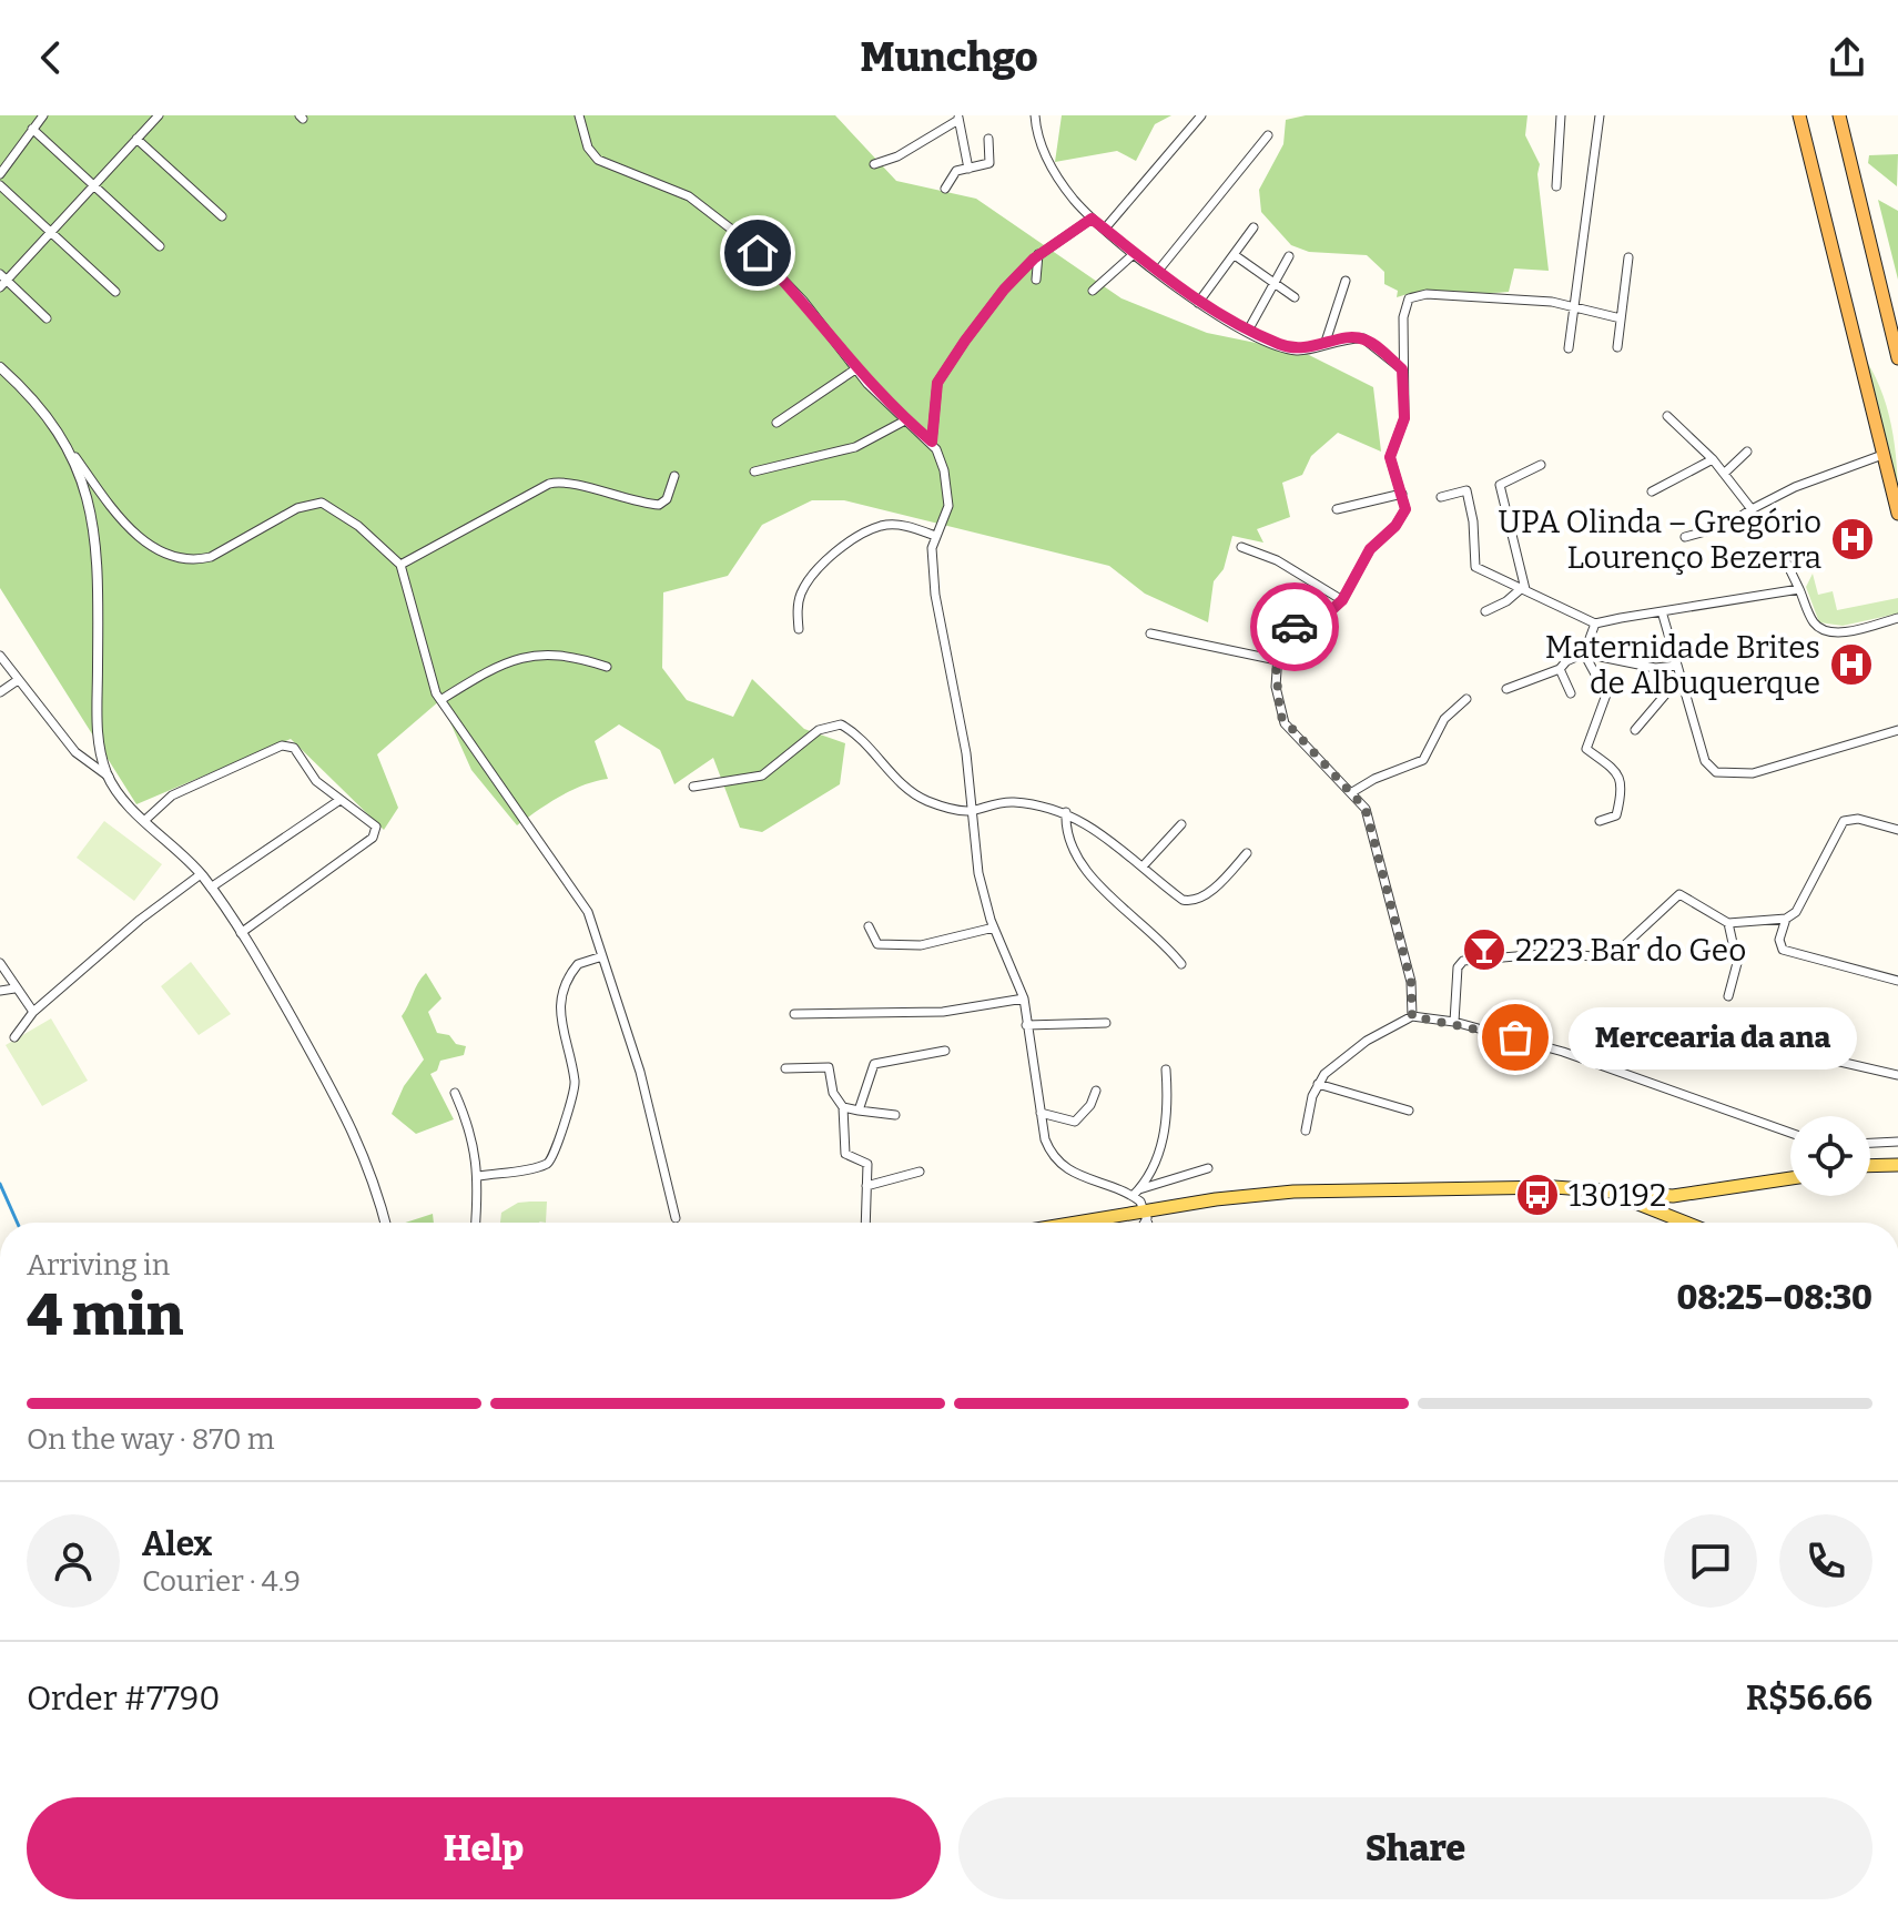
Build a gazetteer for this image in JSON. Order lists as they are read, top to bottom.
{
  "places": {
    "hospital": ["UPA Olinda – Gregório Lourenço Bezerra", "Maternidade Brites de Albuquerque"],
    "bar": ["2223 Bar do Geo"],
    "other": ["Mercearia da ana"],
    "bus stop": ["130192"]
  },
  "page": {
    "header": "Munchgo",
    "bubble": "Mercearia da ana",
    "heading": ["4 min", "Arriving in", "08:25–08:30"],
    "panel": [
      "Alex",
      "Courier · 4.9",
      "Order #7790",
      "R$56.66"
    ],
    "bar": "On the way · 870 m",
    "buttons": ["Help", "Share"]
  }
}
